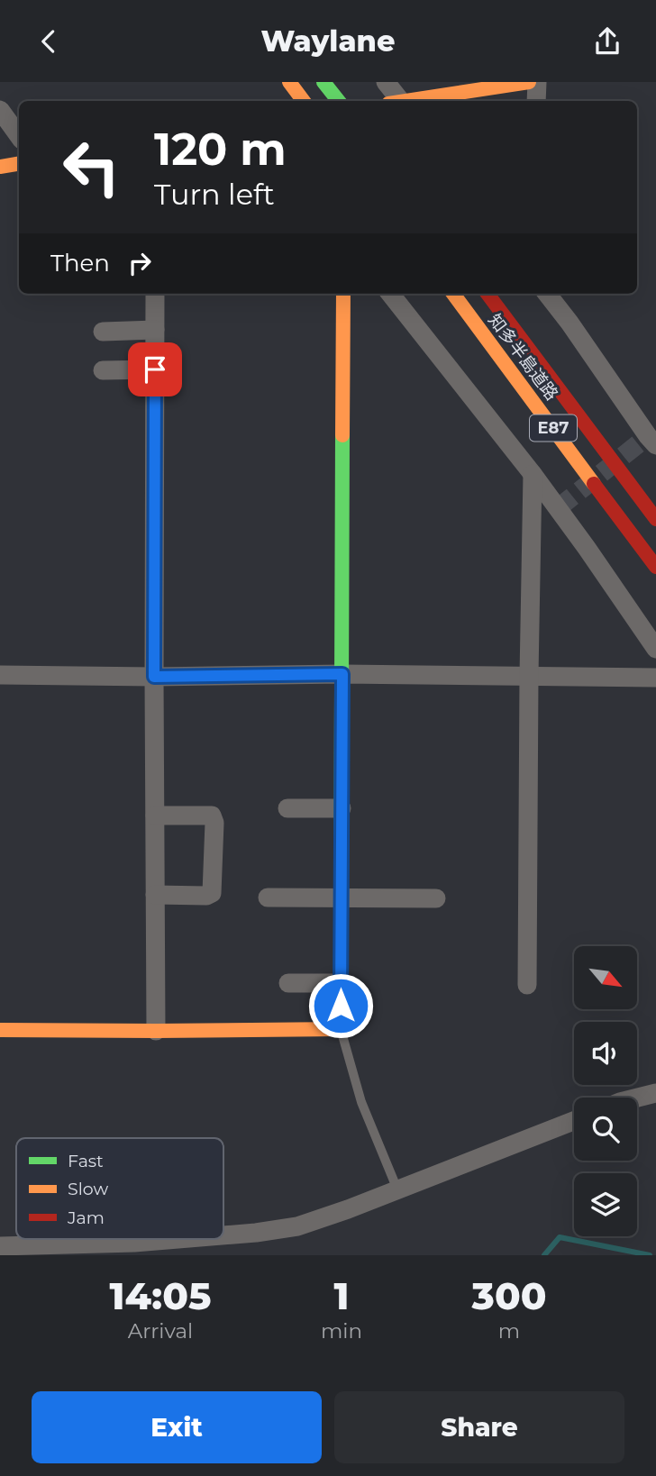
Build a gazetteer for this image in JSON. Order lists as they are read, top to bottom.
{
  "streets": {
    "main road": ["知多半島道路", "E87"]
  },
  "legend": ["Fast", "Slow", "Jam"],
  "north": "bottom right",
  "page": {
    "header": "Waylane",
    "turn": ["120 m", "Turn left"],
    "then": "Then",
    "eta": [
      "14:05",
      "Arrival",
      "1",
      "min",
      "300",
      "m"
    ],
    "buttons": ["Exit", "Share"]
  }
}
